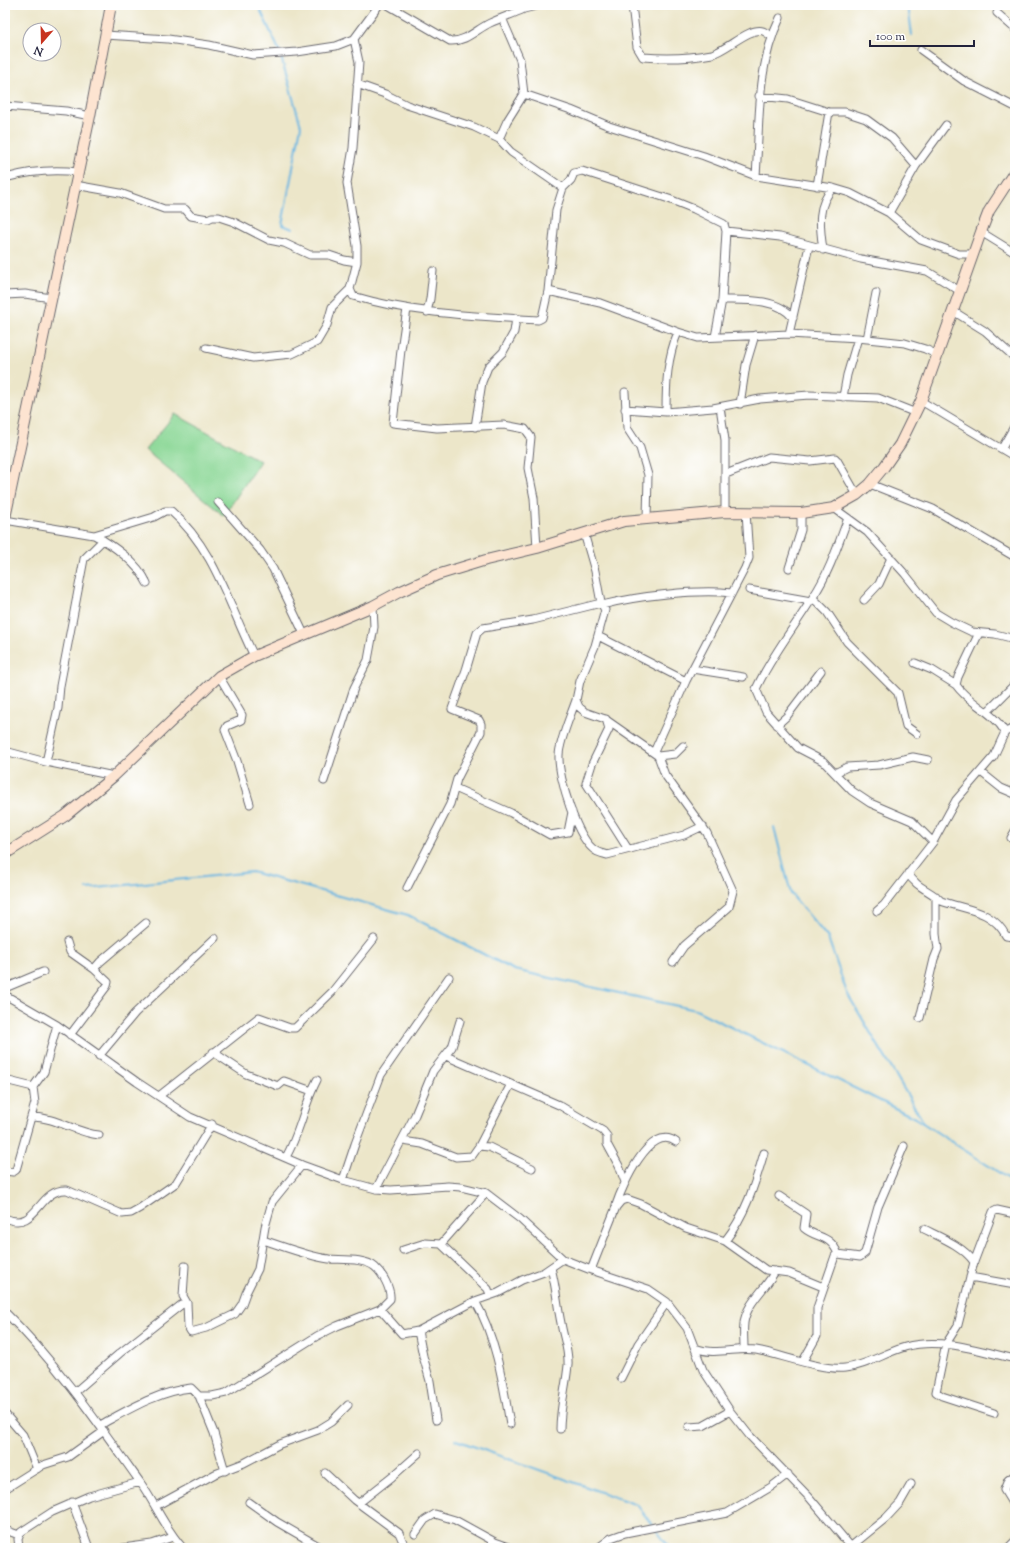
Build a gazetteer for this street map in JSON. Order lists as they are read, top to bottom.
{
  "scale_bar": "100 m",
  "north": "bottom"
}
